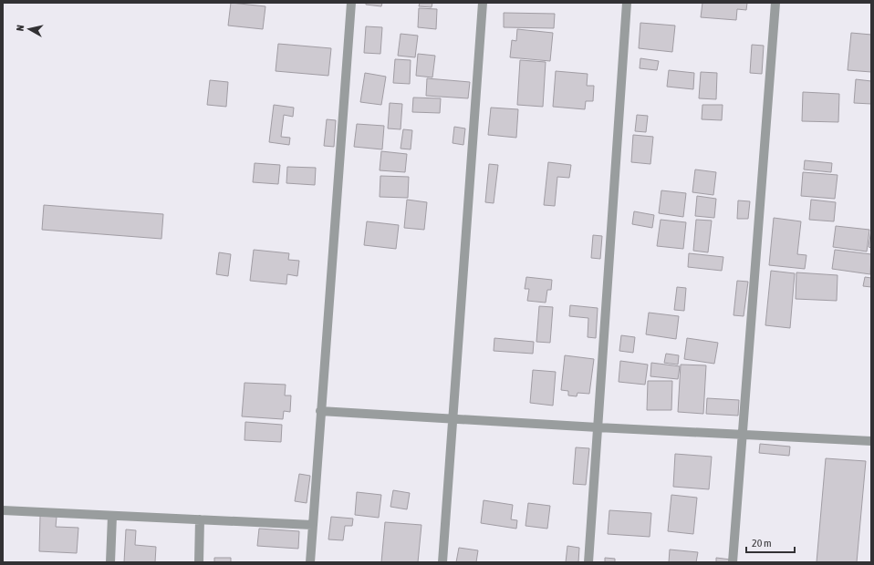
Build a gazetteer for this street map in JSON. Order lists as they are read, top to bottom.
{
  "scale_bar": "20 m",
  "north": "left"
}
